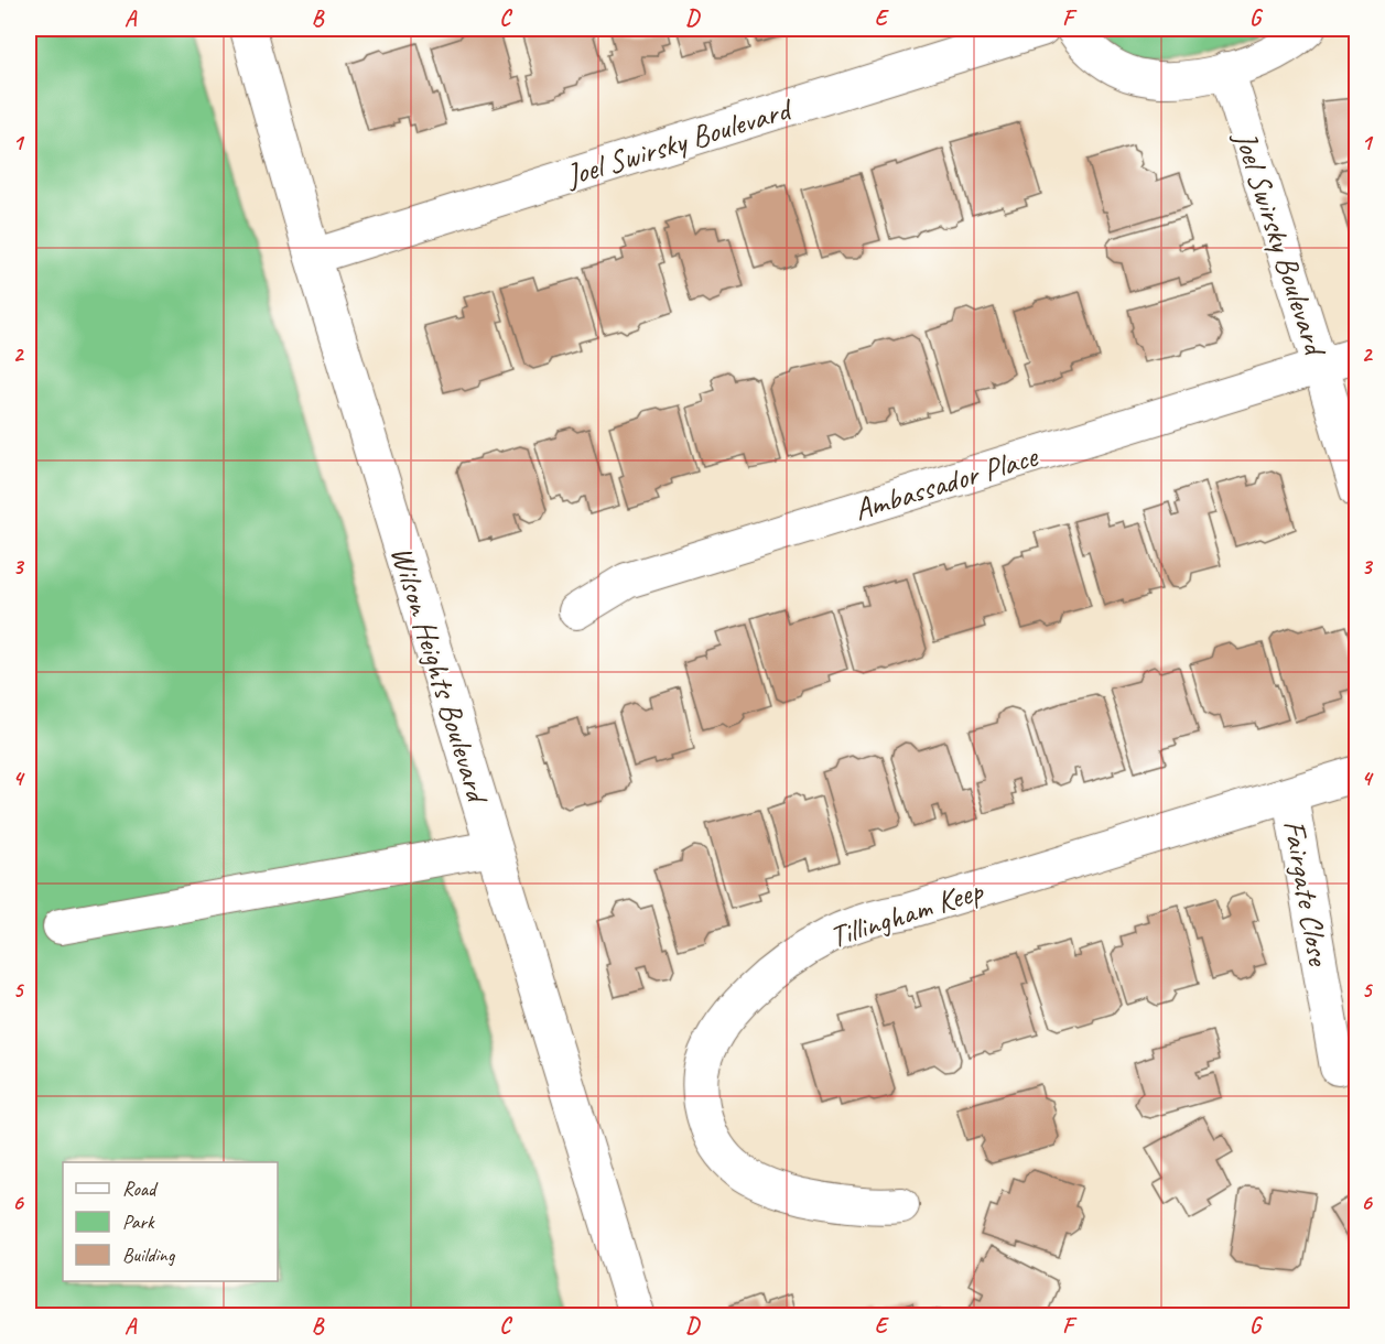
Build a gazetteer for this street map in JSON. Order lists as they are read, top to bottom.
{
  "streets": {
    "main road": ["Wilson Heights Boulevard"],
    "street": [
      "Joel Swirsky Boulevard",
      "Ambassador Place",
      "Fairgate Close",
      "Tillingham Keep"
    ]
  },
  "crossings": [
    ["Joel Swirsky Boulevard", "Ambassador Place"],
    ["Joel Swirsky Boulevard", "Wilson Heights Boulevard"],
    ["Fairgate Close", "Tillingham Keep"]
  ],
  "legend": ["Road", "Park", "Building"],
  "grid": {
    "columns": [
      "A",
      "B",
      "C",
      "D",
      "E",
      "F",
      "G"
    ],
    "rows": [
      "1",
      "2",
      "3",
      "4",
      "5",
      "6"
    ]
  }
}
